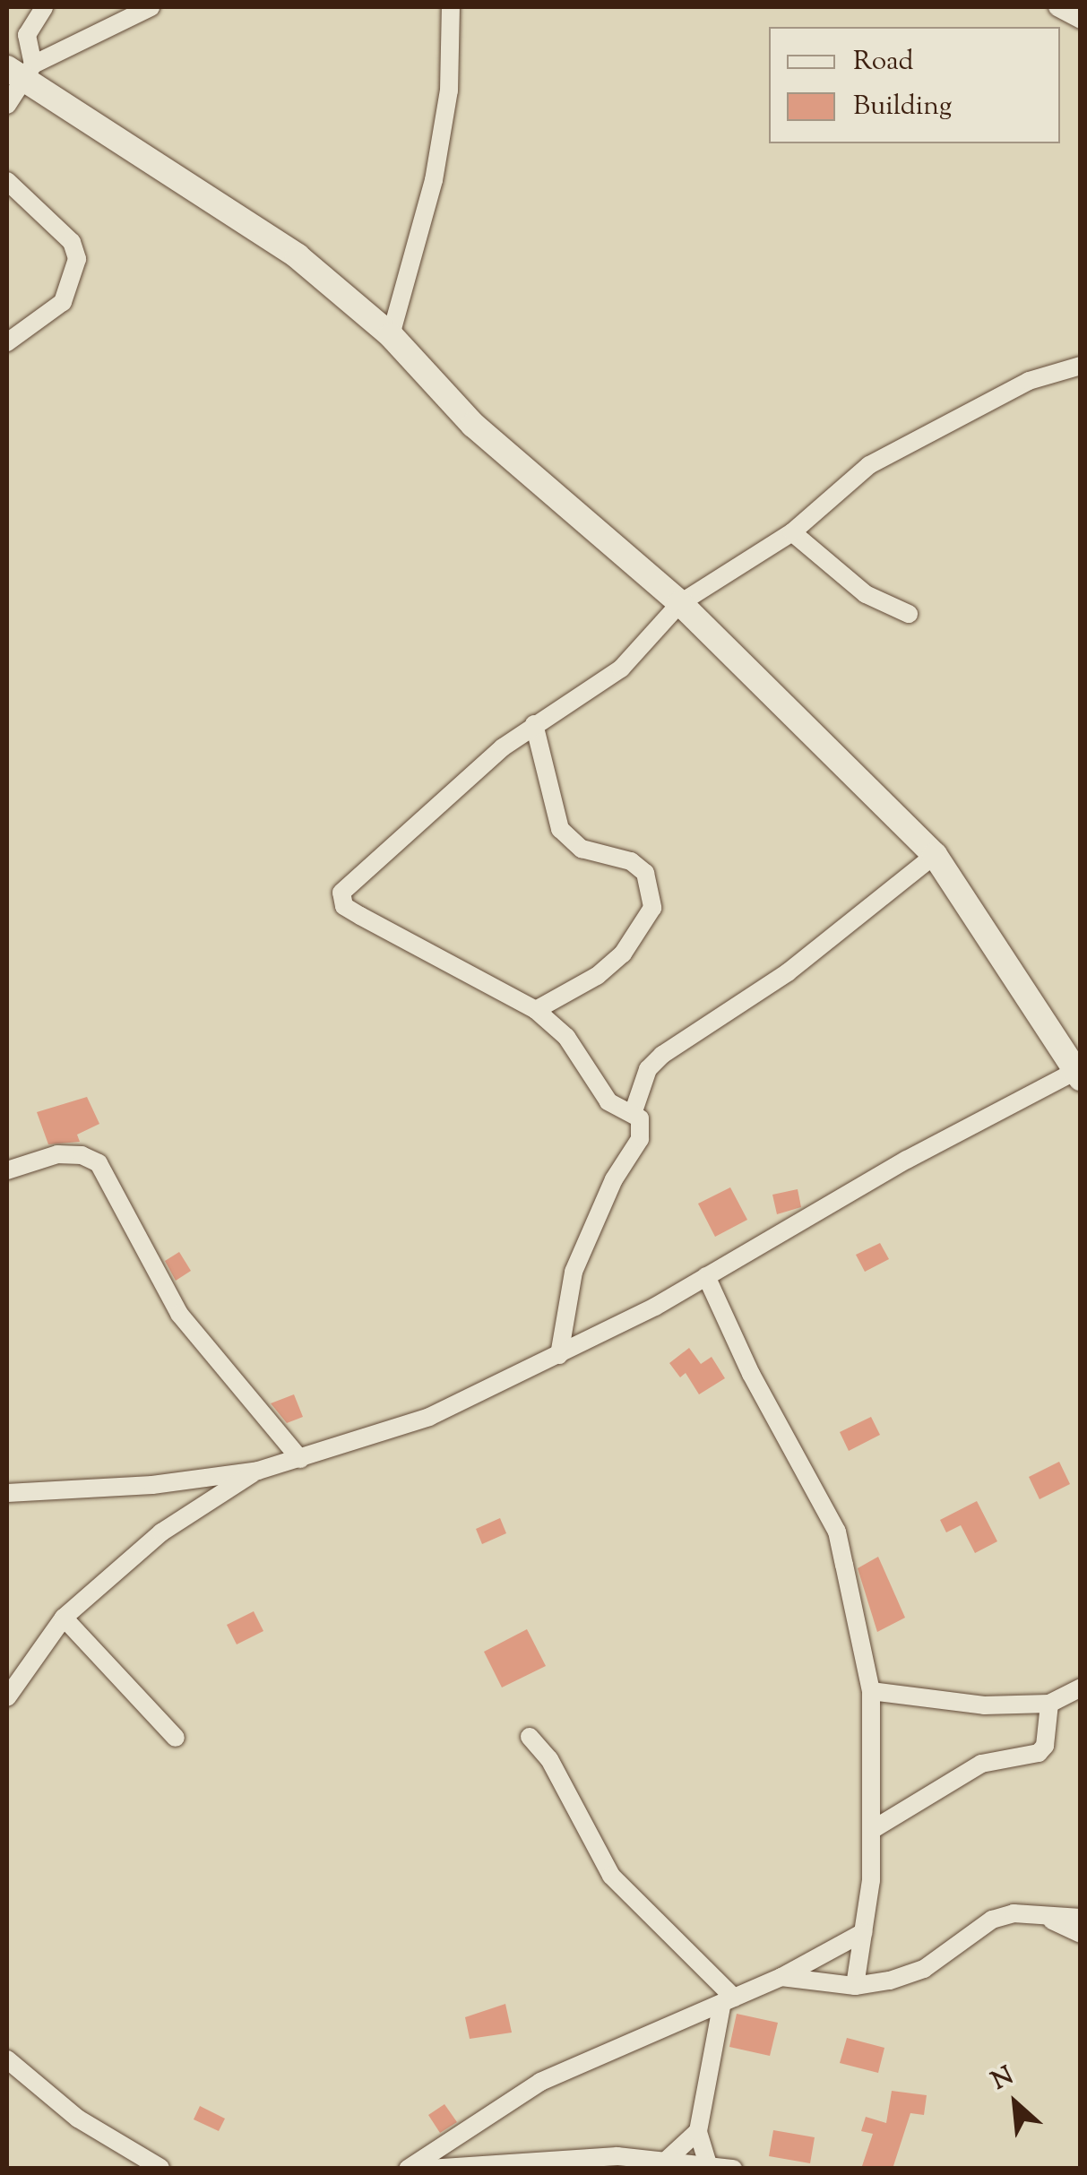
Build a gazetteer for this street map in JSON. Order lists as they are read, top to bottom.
{
  "legend": ["Road", "Building"],
  "north": "top left"
}
